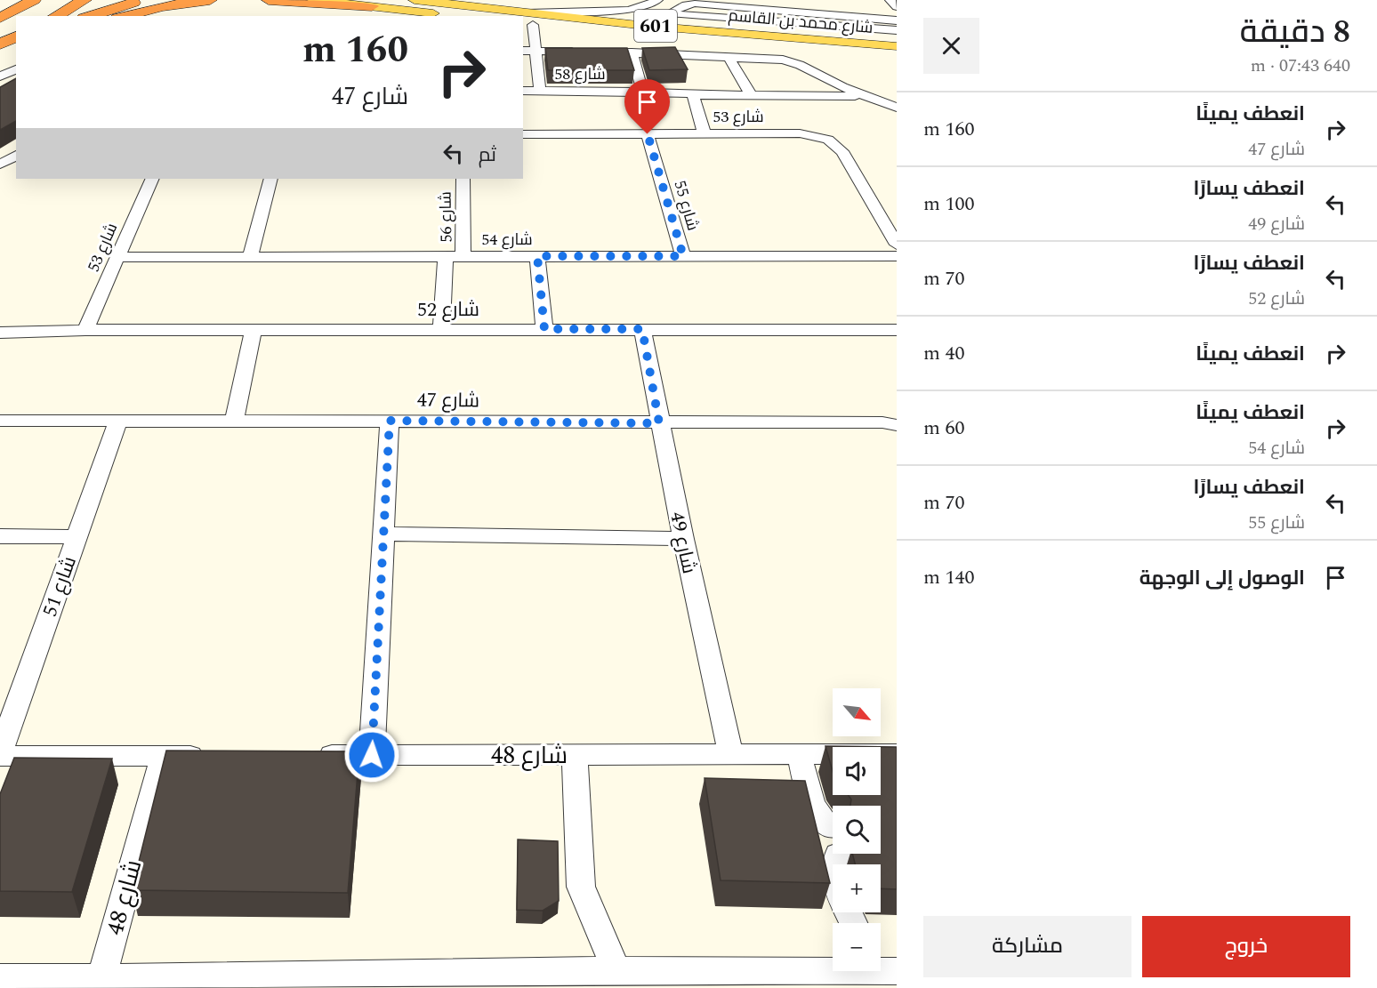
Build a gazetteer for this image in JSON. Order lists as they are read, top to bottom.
{
  "streets": {
    "main road": ["شارع محمد بن القاسم", "601"],
    "street": [
      "شارع 58",
      "شارع 53",
      "شارع 55",
      "شارع 56",
      "شارع 54",
      "شارع 52",
      "شارع 47",
      "شارع 49",
      "شارع 51",
      "شارع 48"
    ]
  },
  "crossings": [
    ["شارع 53", "شارع 55"],
    ["شارع 53", "شارع 54"],
    ["شارع 53", "شارع 52"],
    ["شارع 55", "شارع 54"],
    ["شارع 56", "شارع 54"],
    ["شارع 52", "شارع 49"],
    ["شارع 47", "شارع 49"],
    ["شارع 47", "شارع 51"],
    ["شارع 49", "شارع 48"]
  ],
  "north": "bottom right",
  "page": {
    "heading": ["8 دقيقة", "640 m · 07:43"],
    "turn": ["160 m", "شارع 47"],
    "list": [
      {
        "name": "انعطف يمينًا",
        "note": "شارع 47",
        "value": "160 m"
      },
      {
        "name": "انعطف يسارًا",
        "note": "شارع 49",
        "value": "100 m"
      },
      {
        "name": "انعطف يسارًا",
        "note": "شارع 52",
        "value": "70 m"
      },
      {
        "name": "انعطف يمينًا",
        "value": "40 m"
      },
      {
        "name": "انعطف يمينًا",
        "note": "شارع 54",
        "value": "60 m"
      },
      {
        "name": "انعطف يسارًا",
        "note": "شارع 55",
        "value": "70 m"
      },
      {
        "name": "الوصول إلى الوجهة",
        "value": "140 m"
      }
    ],
    "then": "ثم",
    "map_buttons": ["+", "−"],
    "buttons": ["خروج", "مشاركة"]
  }
}
